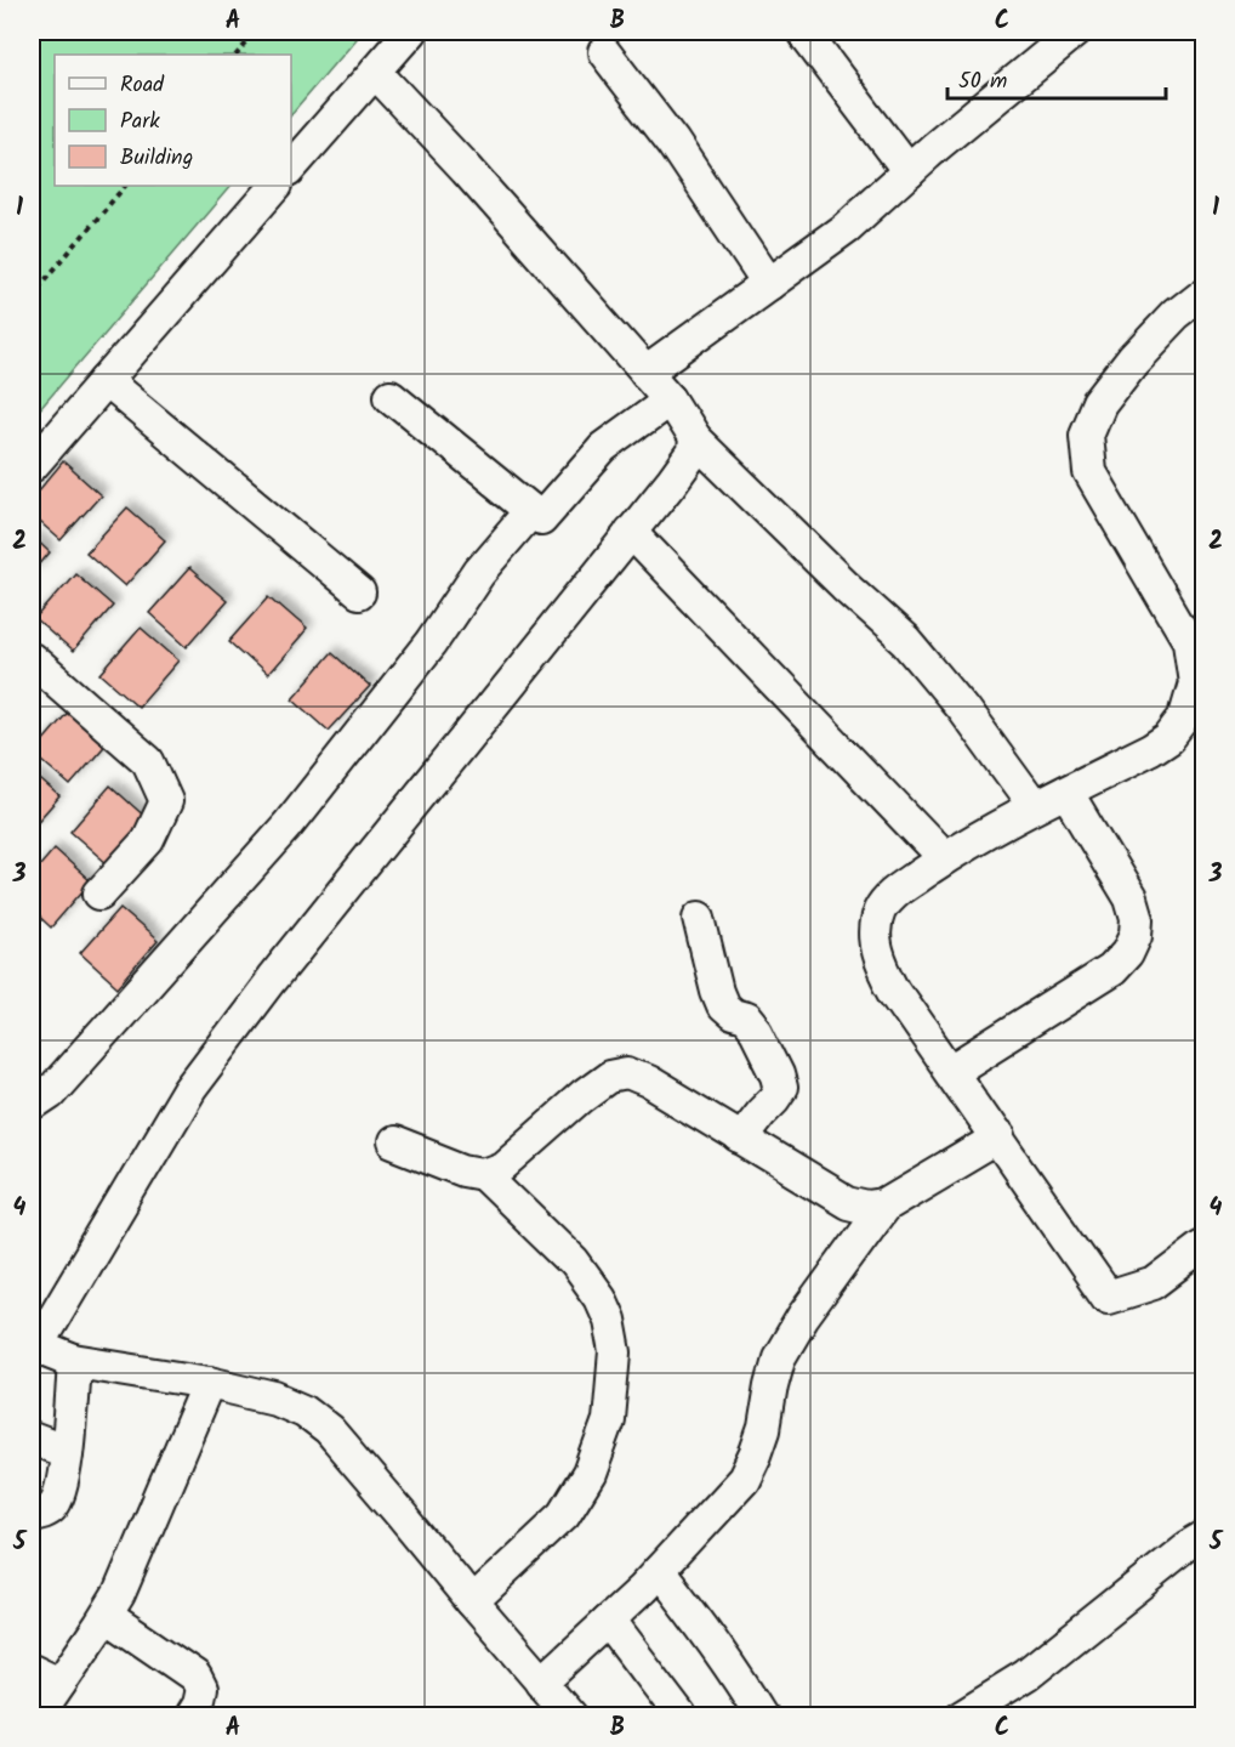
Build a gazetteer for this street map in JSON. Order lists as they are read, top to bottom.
{
  "legend": ["Road", "Park", "Building"],
  "scale_bar": "50 m",
  "grid": {
    "columns": ["A", "B", "C"],
    "rows": [
      "1",
      "2",
      "3",
      "4",
      "5"
    ]
  }
}
